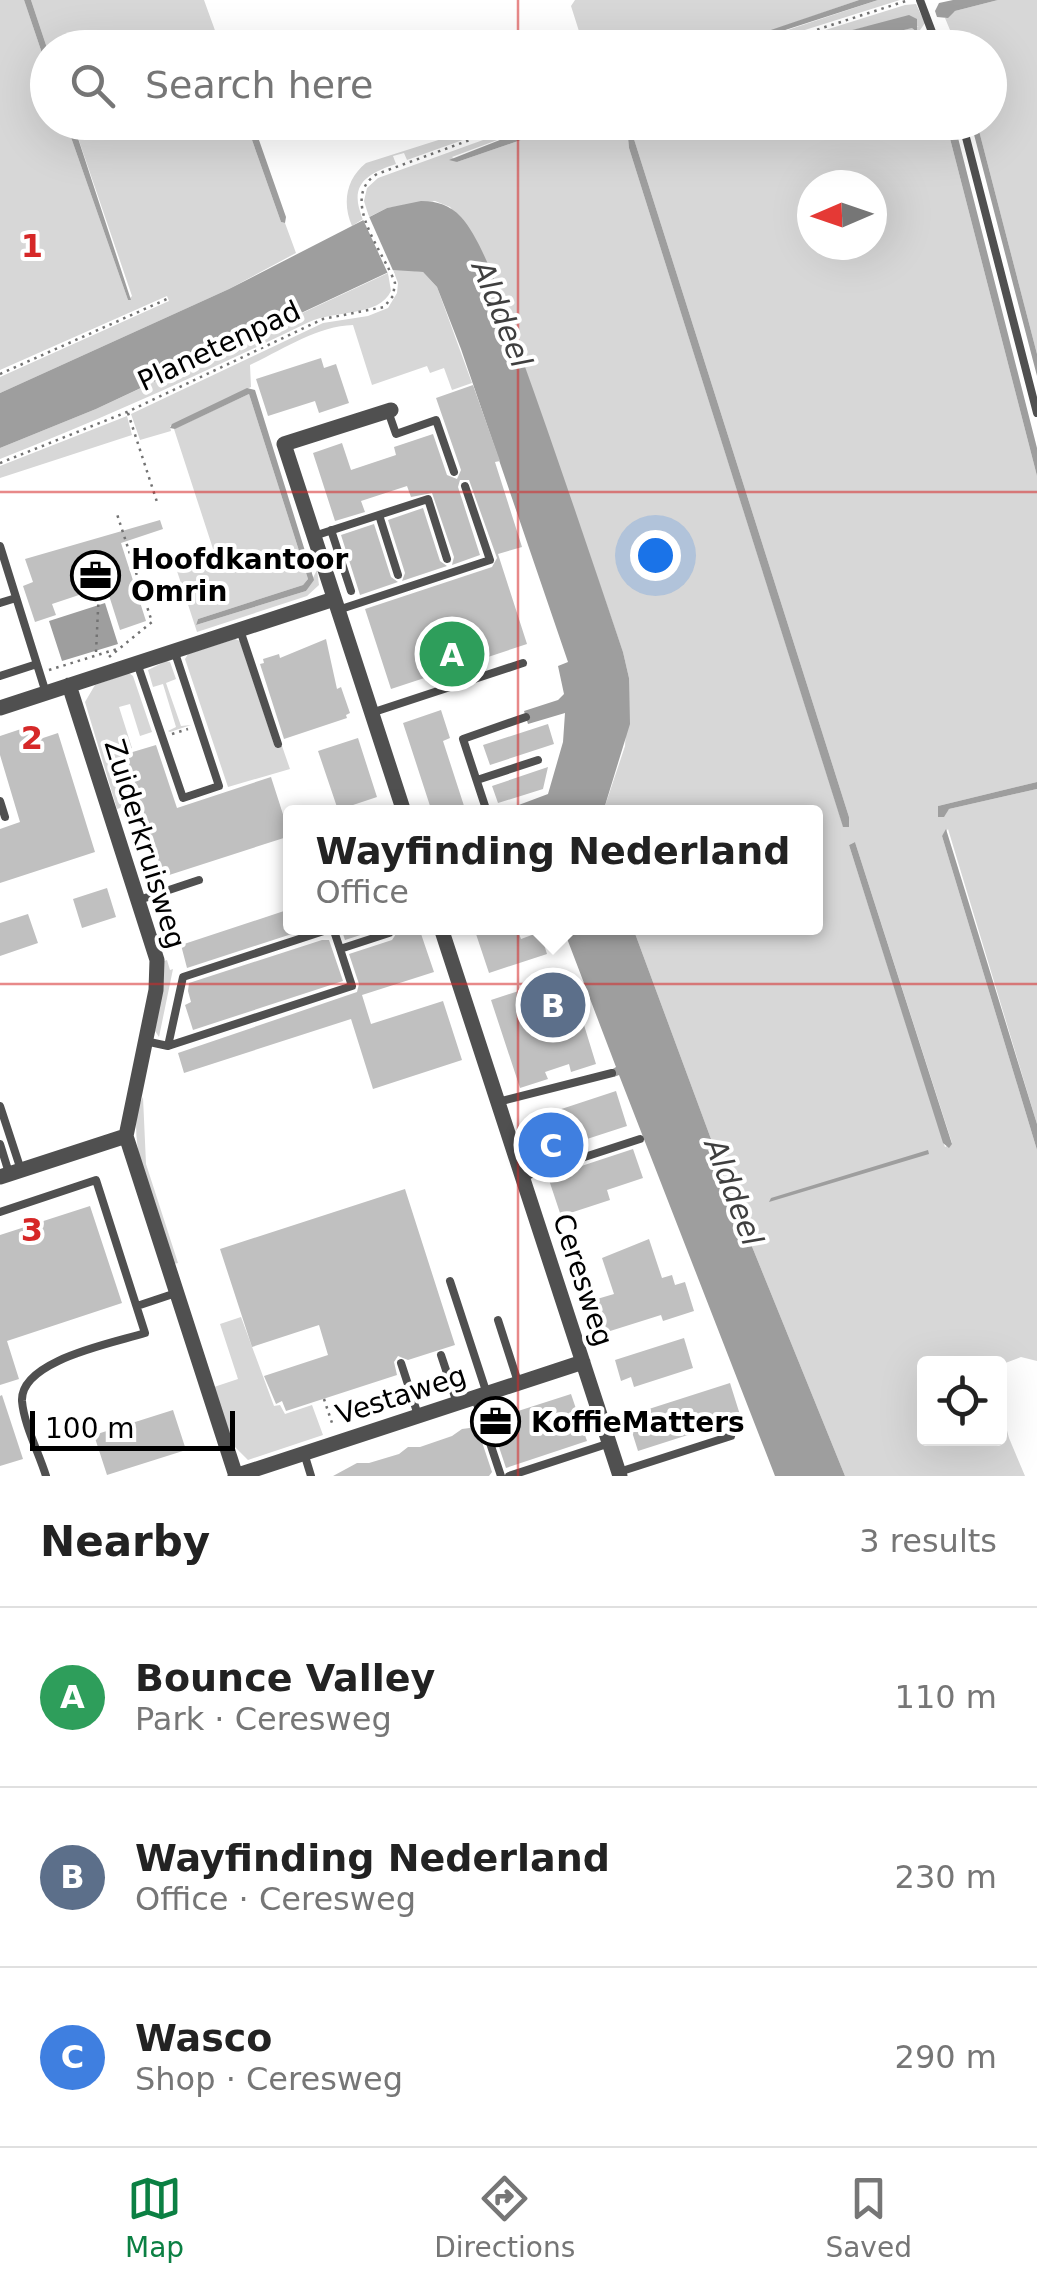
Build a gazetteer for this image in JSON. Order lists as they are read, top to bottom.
{
  "streets": {
    "street": ["Zuiderkruisweg", "Ceresweg", "Vestaweg"],
    "path": ["Planetenpad"]
  },
  "crossings": [
    ["Zuiderkruisweg", "Vestaweg"],
    ["Ceresweg", "Vestaweg"]
  ],
  "water": ["Alddeel"],
  "places": {
    "office": ["Hoofdkantoor Omrin", "KoffieMatters"]
  },
  "scale_bar": "100 m",
  "north": "left",
  "page": {
    "search": "Search here",
    "pins": ["A", "B", "C"],
    "popup": ["Wayfinding Nederland", "Office"],
    "scale": "100 m",
    "heading": ["Nearby", "3 results"],
    "list": [
      {
        "mark": "A",
        "name": "Bounce Valley",
        "note": "Park · Ceresweg",
        "value": "110 m"
      },
      {
        "mark": "B",
        "name": "Wayfinding Nederland",
        "note": "Office · Ceresweg",
        "value": "230 m"
      },
      {
        "mark": "C",
        "name": "Wasco",
        "note": "Shop · Ceresweg",
        "value": "290 m"
      }
    ],
    "nav": ["Map", "Directions", "Saved"]
  },
  "grid": {
    "rows": ["1", "2", "3"]
  }
}
